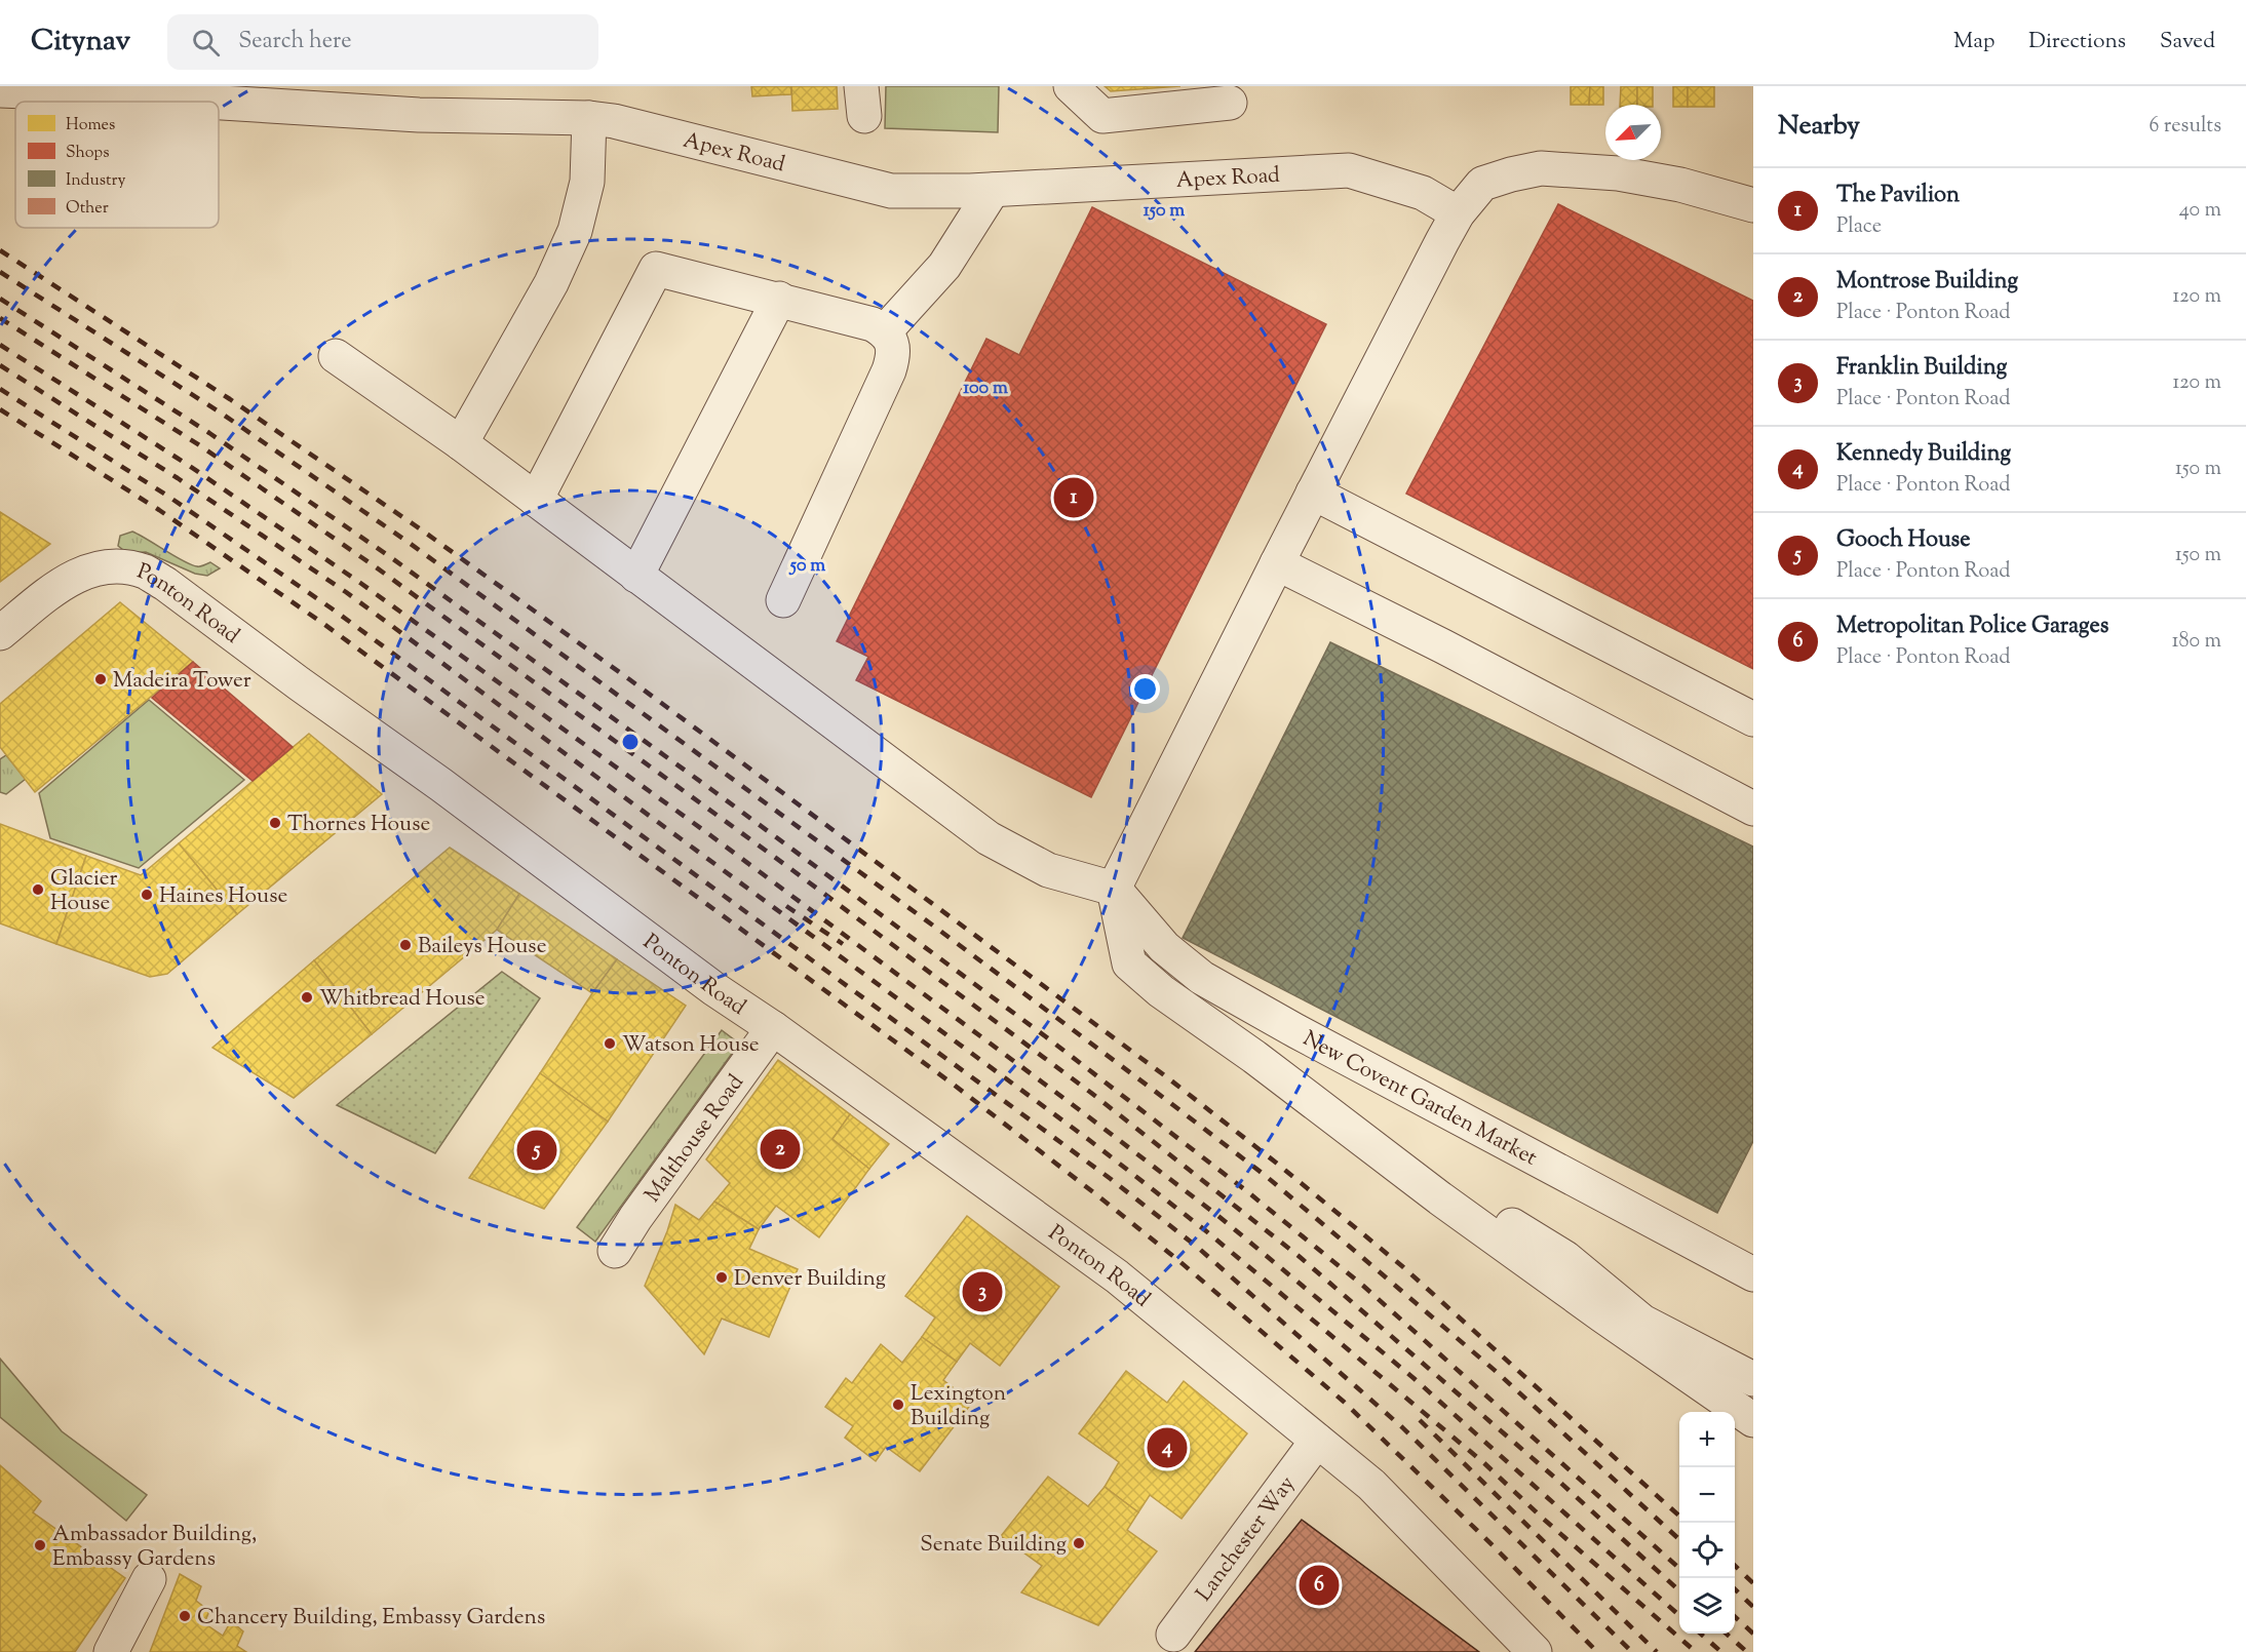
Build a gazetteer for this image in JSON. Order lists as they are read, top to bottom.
{
  "streets": {
    "street": [
      "Apex Road",
      "Ponton Road",
      "New Covent Garden Market",
      "Malthouse Road",
      "Lanchester Way"
    ]
  },
  "crossings": [
    ["Ponton Road", "Malthouse Road"],
    ["Ponton Road", "Lanchester Way"]
  ],
  "places": [
    "Madeira Tower",
    "Thornes House",
    "Glacier House",
    "Haines House",
    "Baileys House",
    "Whitbread House",
    "Watson House",
    "Denver Building",
    "Lexington Building",
    "Senate Building",
    "Ambassador Building, Embassy Gardens",
    "Chancery Building, Embassy Gardens"
  ],
  "legend": [
    "Homes",
    "Shops",
    "Industry",
    "Other"
  ],
  "north": "bottom left",
  "page": {
    "header": "Citynav",
    "search": "Search here",
    "nav": ["Map", "Directions", "Saved"],
    "heading": ["Nearby", "6 results"],
    "list": [
      {
        "mark": "1",
        "name": "The Pavilion",
        "note": "Place",
        "value": "40 m"
      },
      {
        "mark": "2",
        "name": "Montrose Building",
        "note": "Place · Ponton Road",
        "value": "120 m"
      },
      {
        "mark": "3",
        "name": "Franklin Building",
        "note": "Place · Ponton Road",
        "value": "120 m"
      },
      {
        "mark": "4",
        "name": "Kennedy Building",
        "note": "Place · Ponton Road",
        "value": "150 m"
      },
      {
        "mark": "5",
        "name": "Gooch House",
        "note": "Place · Ponton Road",
        "value": "150 m"
      },
      {
        "mark": "6",
        "name": "Metropolitan Police Garages",
        "note": "Place · Ponton Road",
        "value": "180 m"
      }
    ],
    "pins": [
      "1",
      "2",
      "5",
      "3",
      "4",
      "6"
    ],
    "map_buttons": ["+", "−"]
  },
  "rings": ["150 m", "100 m", "50 m"]
}
